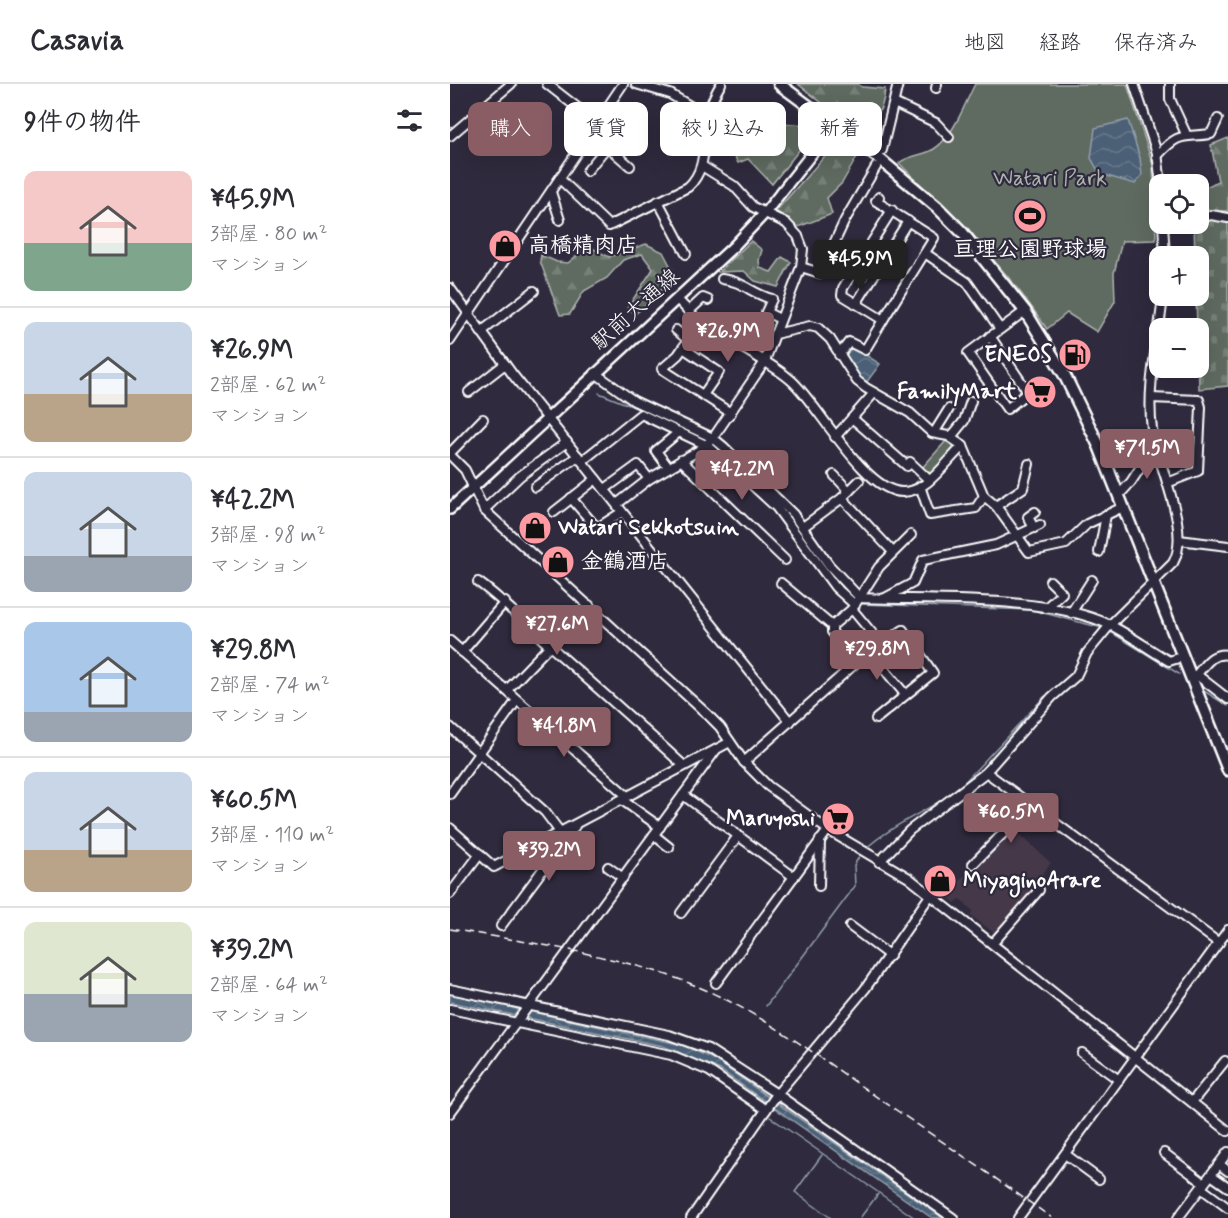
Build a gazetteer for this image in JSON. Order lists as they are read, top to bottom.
{
  "streets": {
    "main road": ["駅前大通線"]
  },
  "parks": ["Watari Park"],
  "places": {
    "sports": ["亘理公園野球場"],
    "shop": [
      "高橋精肉店",
      "Watari Sekkotsuin",
      "金鶴酒店",
      "MiyaginoArare"
    ],
    "fuel station": ["ENEOS"],
    "supermarket": ["FamilyMart", "Maruyoshi"]
  },
  "page": {
    "header": "Casavia",
    "nav": ["地図", "経路", "保存済み"],
    "heading": "9件の物件",
    "chip": [
      "購入",
      "賃貸",
      "絞り込み",
      "新着"
    ],
    "list": [
      {
        "name": "¥45.9M",
        "note": "3部屋 · 80 m² · マンション"
      },
      {
        "name": "¥26.9M",
        "note": "2部屋 · 62 m² · マンション"
      },
      {
        "name": "¥42.2M",
        "note": "3部屋 · 98 m² · マンション"
      },
      {
        "name": "¥29.8M",
        "note": "2部屋 · 74 m² · マンション"
      },
      {
        "name": "¥60.5M",
        "note": "3部屋 · 110 m² · マンション"
      },
      {
        "name": "¥39.2M",
        "note": "2部屋 · 64 m² · マンション"
      }
    ],
    "map_buttons": ["+", "−"],
    "price": [
      "¥45.9M",
      "¥26.9M",
      "¥71.5M",
      "¥42.2M",
      "¥27.6M",
      "¥29.8M",
      "¥41.8M",
      "¥60.5M",
      "¥39.2M"
    ]
  }
}
